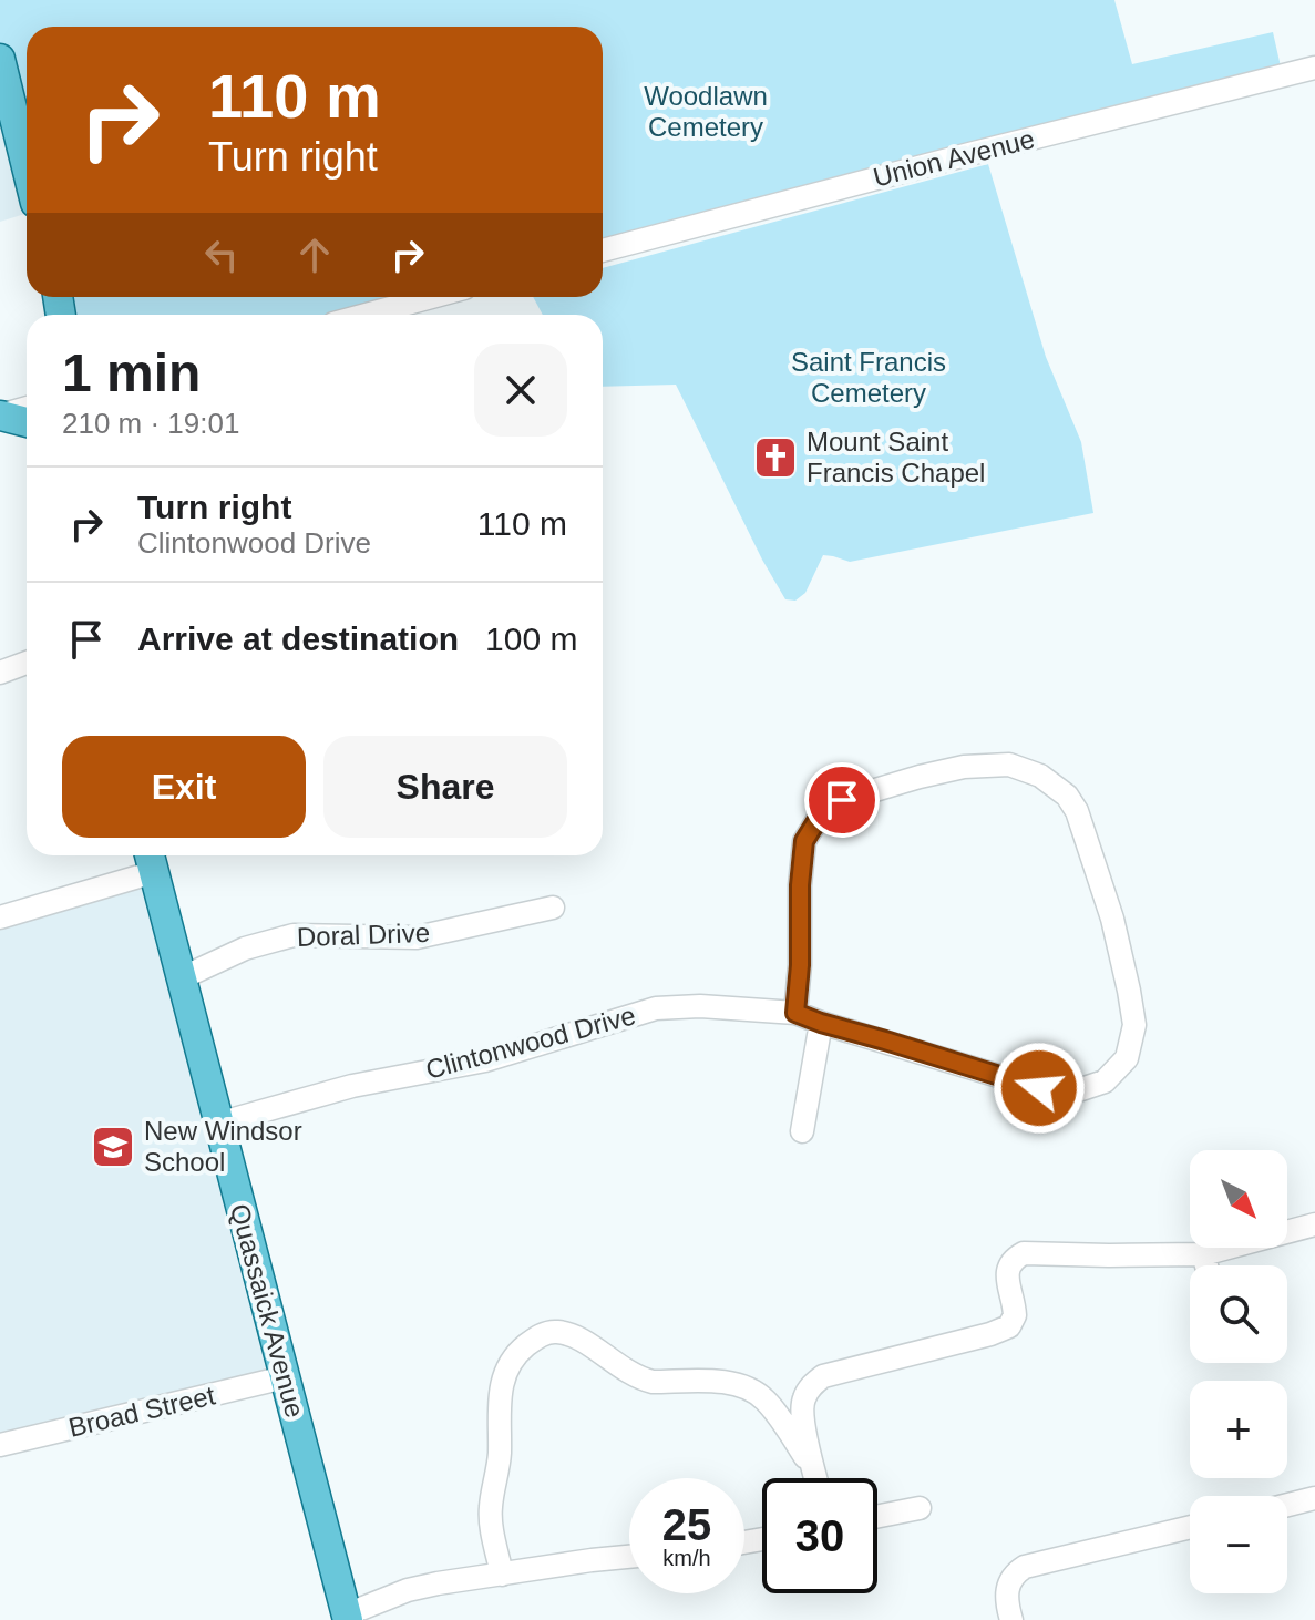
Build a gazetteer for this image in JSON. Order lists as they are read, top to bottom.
{
  "streets": {
    "main road": ["Quassaick Avenue"],
    "street": [
      "Union Avenue",
      "Doral Drive",
      "Clintonwood Drive",
      "Broad Street"
    ]
  },
  "crossings": [
    ["Doral Drive", "Quassaick Avenue"],
    ["Clintonwood Drive", "Quassaick Avenue"],
    ["Quassaick Avenue", "Broad Street"]
  ],
  "parks": ["Woodlawn Cemetery", "Saint Francis Cemetery"],
  "places": {
    "church": ["Mount Saint Francis Chapel"],
    "school or university": ["New Windsor School"]
  },
  "north": "bottom right",
  "page": {
    "turn": ["110 m", "Turn right"],
    "heading": ["1 min", "210 m · 19:01"],
    "list": [
      {
        "name": "Turn right",
        "note": "Clintonwood Drive",
        "value": "110 m"
      },
      {
        "name": "Arrive at destination",
        "value": "100 m"
      }
    ],
    "buttons": ["Exit", "Share"],
    "map_buttons": ["+", "−"],
    "speed": "25 km/h",
    "limit": "30"
  }
}
